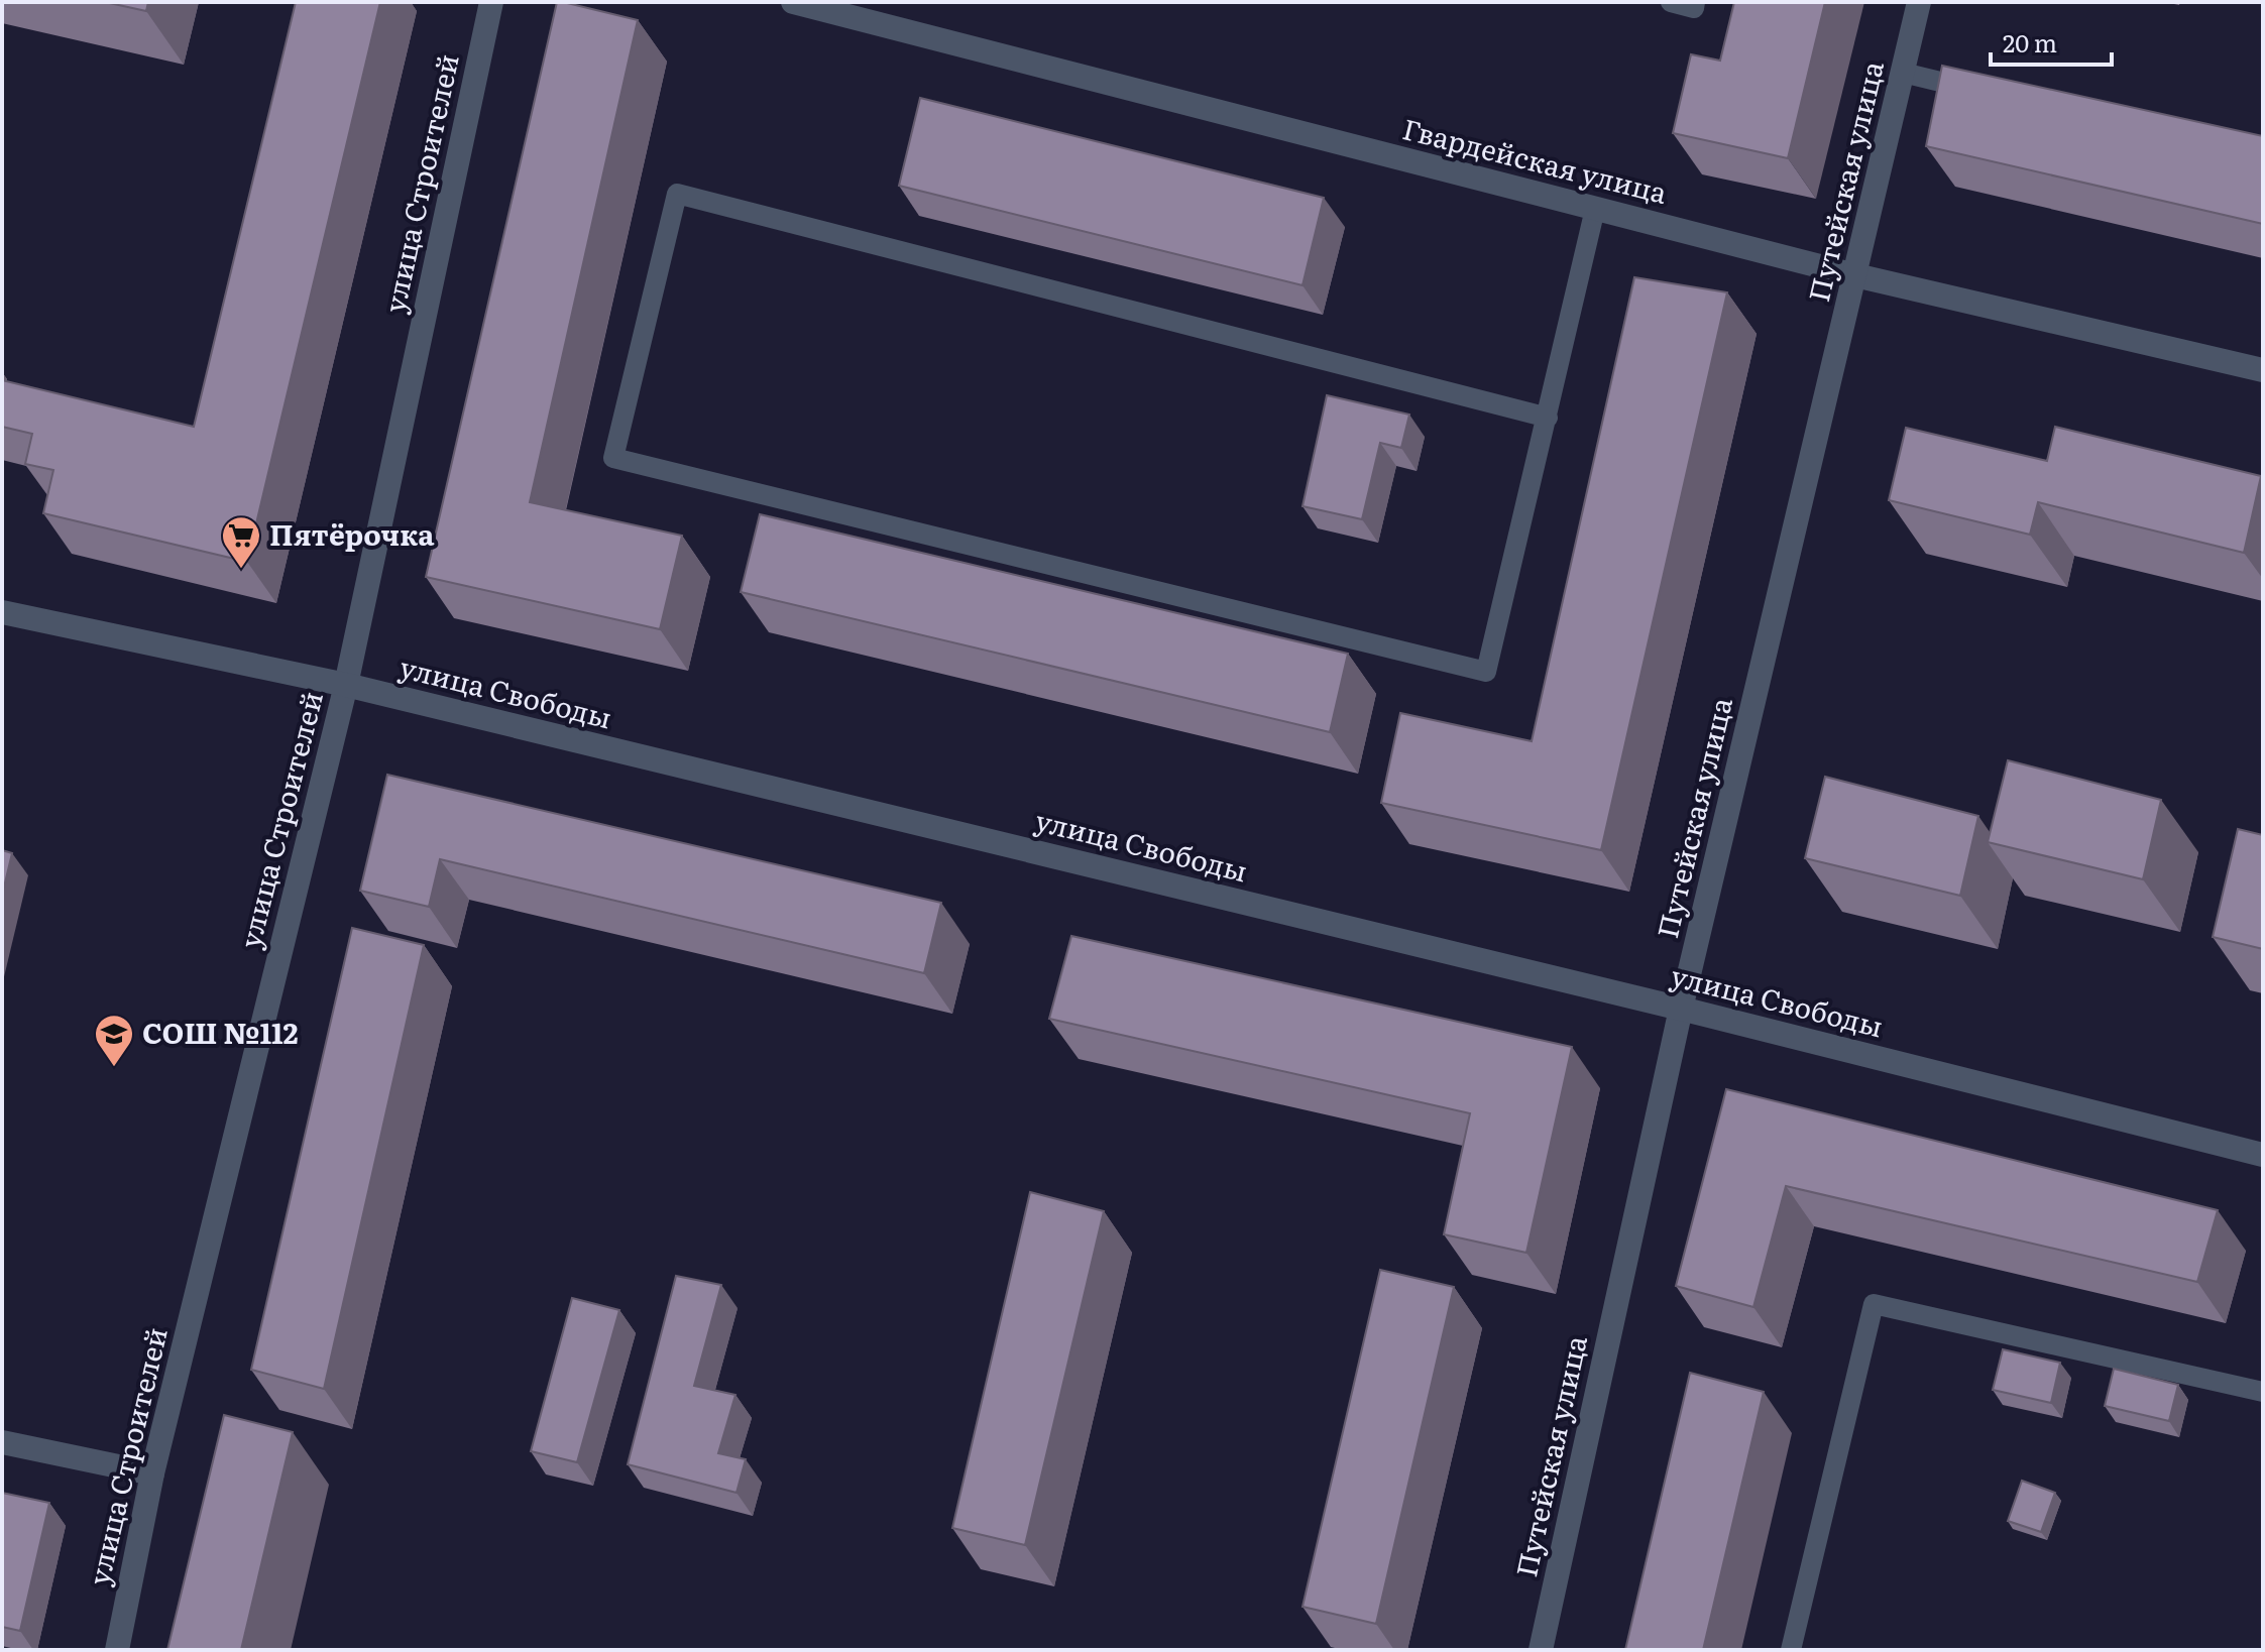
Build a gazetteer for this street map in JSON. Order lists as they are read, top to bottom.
{
  "streets": {
    "street": [
      "Гвардейская улица",
      "Путейская улица",
      "улица Строителей",
      "улица Свободы"
    ]
  },
  "crossings": [
    ["Гвардейская улица", "Путейская улица"],
    ["Путейская улица", "улица Свободы"],
    ["улица Строителей", "улица Свободы"]
  ],
  "places": {
    "supermarket": ["Пятёрочка"],
    "school or university": ["СОШ №112"]
  },
  "scale_bar": "20 m"
}
